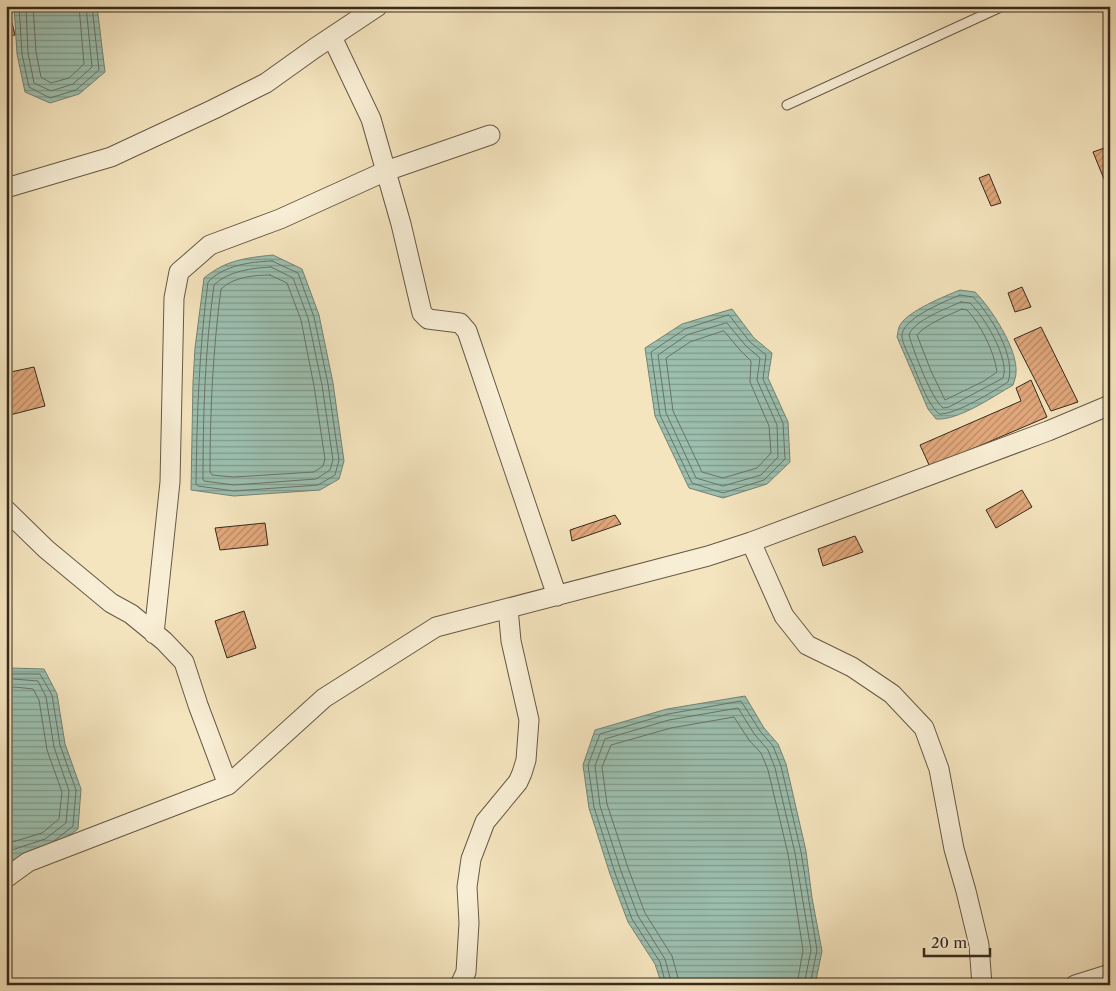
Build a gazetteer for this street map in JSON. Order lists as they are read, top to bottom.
{
  "scale_bar": "20 m"
}
